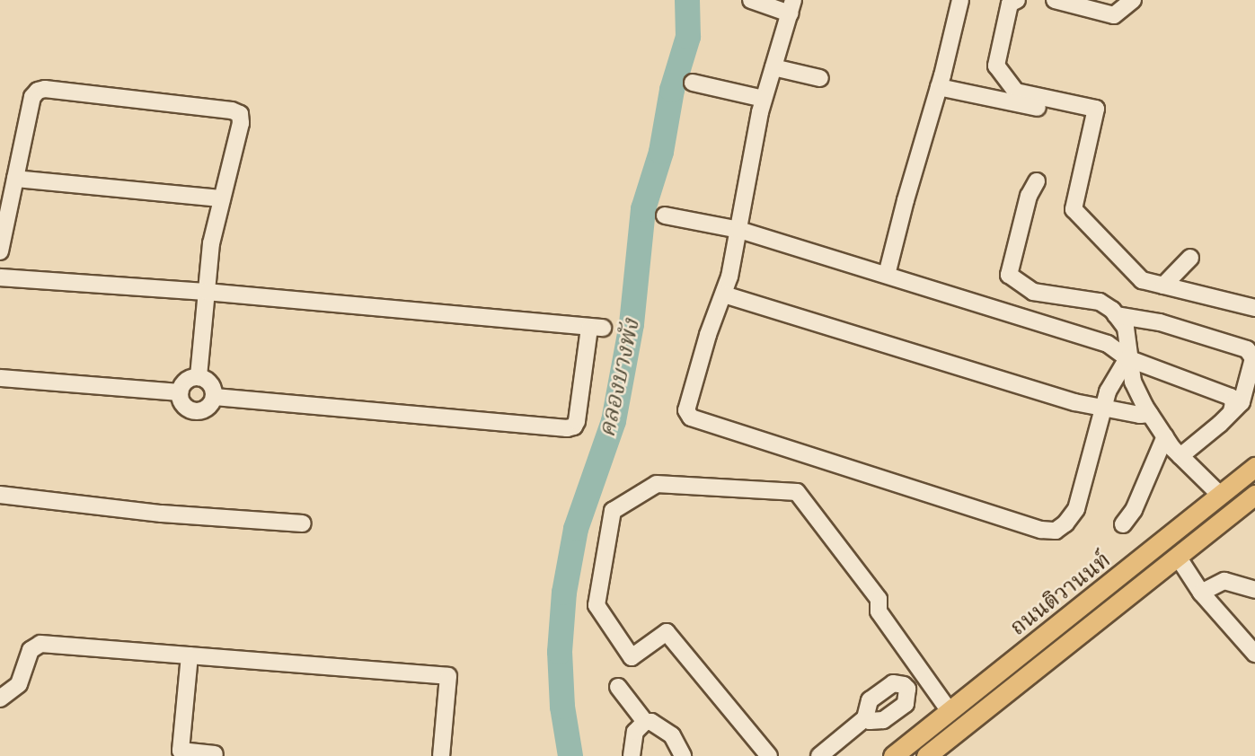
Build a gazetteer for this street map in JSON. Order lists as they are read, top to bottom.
{
  "streets": {
    "main road": ["ถนนติวานนท์"]
  },
  "water": ["คลองบางพัง"]
}
